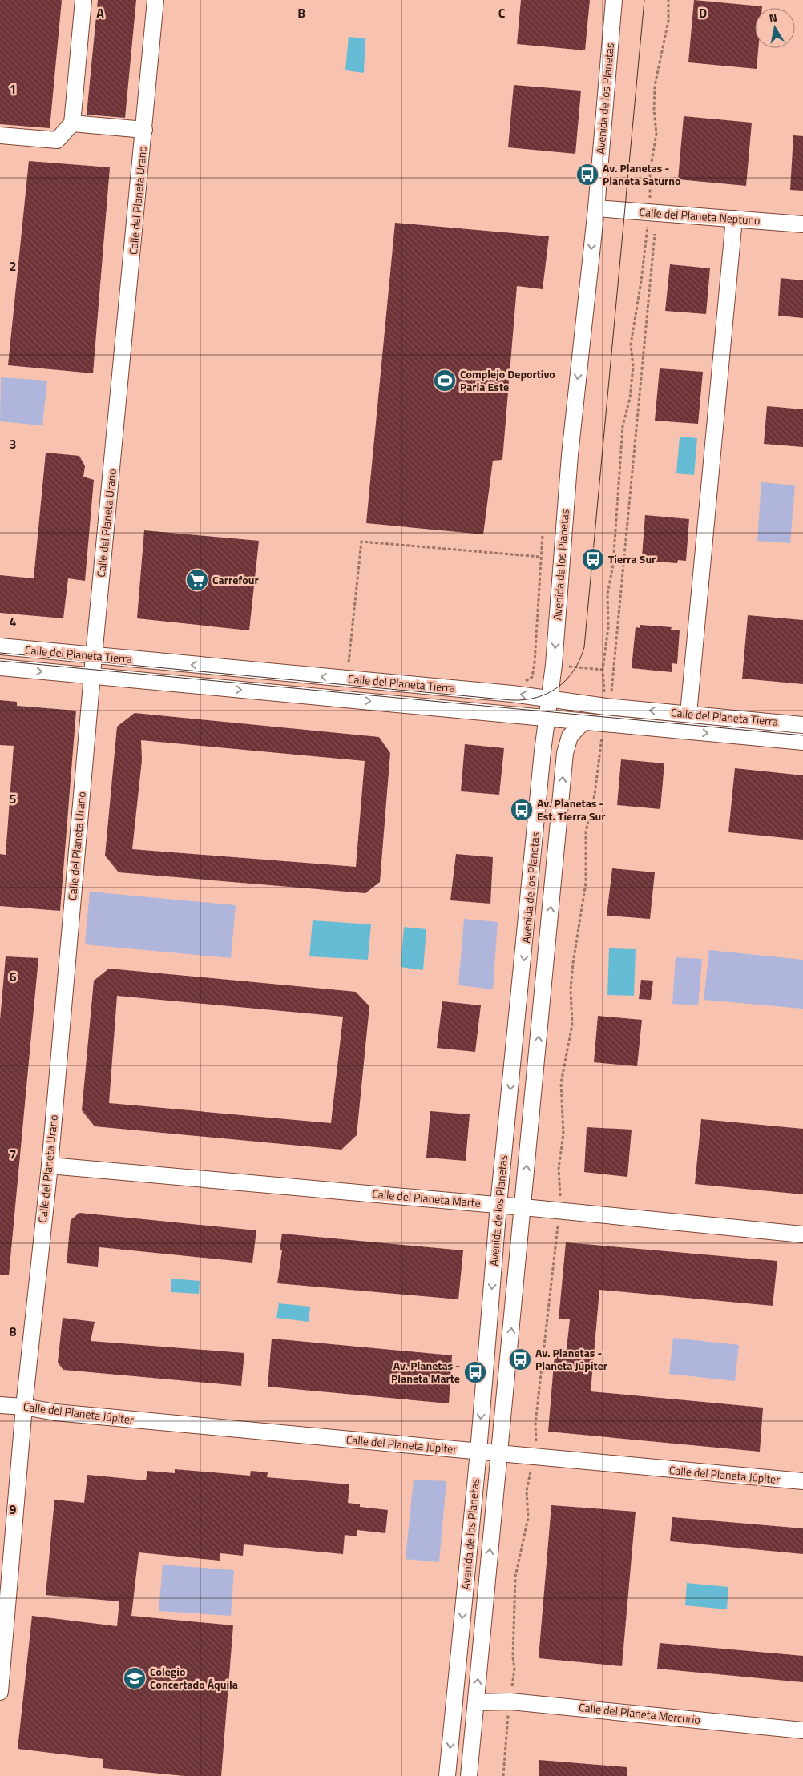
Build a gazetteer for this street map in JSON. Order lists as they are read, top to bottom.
{
  "streets": {
    "street": [
      "Avenida de los Planetas",
      "Calle del Planeta Urano",
      "Calle del Planeta Neptuno",
      "Calle del Planeta Tierra",
      "Calle del Planeta Marte",
      "Calle del Planeta Júpiter",
      "Calle del Planeta Mercurio"
    ]
  },
  "crossings": [
    ["Avenida de los Planetas", "Calle del Planeta Neptuno"],
    ["Avenida de los Planetas", "Calle del Planeta Tierra"],
    ["Avenida de los Planetas", "Calle del Planeta Marte"],
    ["Avenida de los Planetas", "Calle del Planeta Júpiter"],
    ["Avenida de los Planetas", "Calle del Planeta Mercurio"],
    ["Calle del Planeta Urano", "Calle del Planeta Tierra"],
    ["Calle del Planeta Urano", "Calle del Planeta Marte"],
    ["Calle del Planeta Urano", "Calle del Planeta Júpiter"]
  ],
  "places": {
    "bus stop": [
      "Av. Planetas - Planeta Saturno",
      "Tierra Sur",
      "Av. Planetas - Est. Tierra Sur",
      "Av. Planetas - Planeta Júpiter",
      "Av. Planetas - Planeta Marte"
    ],
    "sports": ["Complejo Deportivo Parla Este"],
    "supermarket": ["Carrefour"],
    "school or university": ["Colegio Concertado Áquila"]
  },
  "north": "top",
  "grid": {
    "columns": [
      "A",
      "B",
      "C",
      "D"
    ],
    "rows": [
      "1",
      "2",
      "3",
      "4",
      "5",
      "6",
      "7",
      "8",
      "9"
    ]
  }
}
